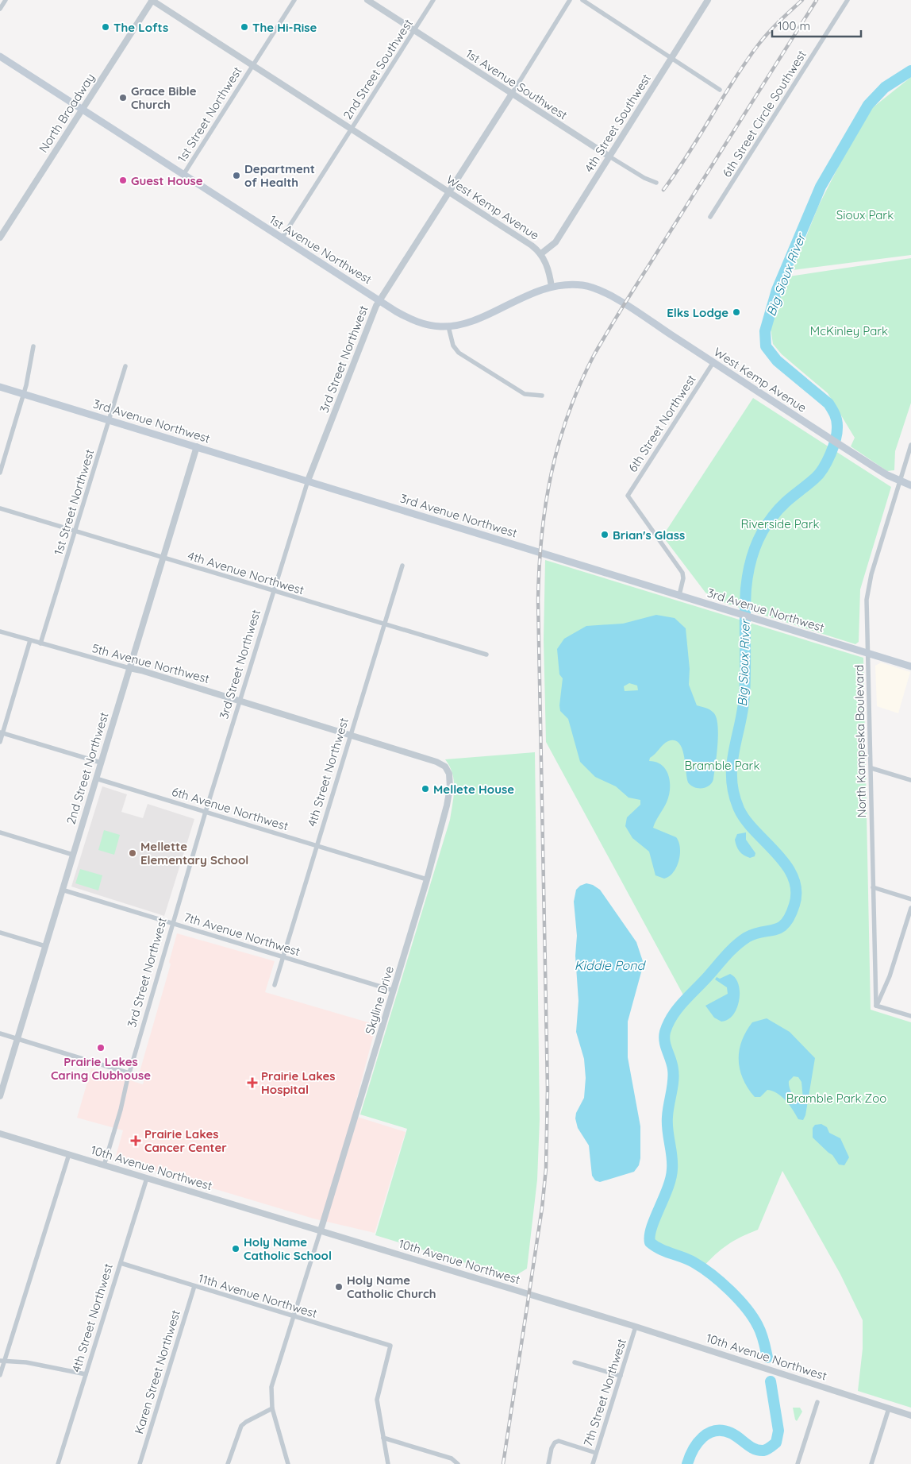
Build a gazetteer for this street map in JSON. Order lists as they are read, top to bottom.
{
  "streets": {
    "main road": ["West Kemp Avenue", "1st Avenue Northwest", "3rd Avenue Northwest"],
    "street": [
      "2nd Street Southwest",
      "1st Avenue Southwest",
      "North Broadway",
      "6th Street Circle Southwest",
      "1st Street Northwest",
      "4th Street Southwest",
      "3rd Street Northwest",
      "6th Street Northwest",
      "4th Avenue Northwest",
      "5th Avenue Northwest",
      "North Kampeska Boulevard",
      "2nd Street Northwest",
      "4th Street Northwest",
      "6th Avenue Northwest",
      "7th Avenue Northwest",
      "Skyline Drive",
      "10th Avenue Northwest",
      "11th Avenue Northwest",
      "Karen Street Northwest",
      "7th Street Northwest"
    ]
  },
  "crossings": [
    ["2nd Street Southwest", "1st Avenue Southwest"],
    ["2nd Street Southwest", "West Kemp Avenue"],
    ["1st Avenue Southwest", "4th Street Southwest"],
    ["1st Avenue Southwest", "3rd Street Northwest"],
    ["North Broadway", "West Kemp Avenue"],
    ["North Broadway", "1st Avenue Northwest"],
    ["1st Street Northwest", "West Kemp Avenue"],
    ["1st Street Northwest", "1st Avenue Northwest"],
    ["1st Street Northwest", "3rd Avenue Northwest"],
    ["1st Street Northwest", "4th Avenue Northwest"],
    ["1st Street Northwest", "5th Avenue Northwest"],
    ["4th Street Southwest", "West Kemp Avenue"],
    ["West Kemp Avenue", "3rd Street Northwest"],
    ["West Kemp Avenue", "6th Street Northwest"],
    ["West Kemp Avenue", "North Kampeska Boulevard"],
    ["1st Avenue Northwest", "3rd Street Northwest"],
    ["3rd Street Northwest", "3rd Avenue Northwest"],
    ["3rd Street Northwest", "4th Avenue Northwest"],
    ["3rd Street Northwest", "5th Avenue Northwest"],
    ["3rd Street Northwest", "6th Avenue Northwest"],
    ["3rd Street Northwest", "7th Avenue Northwest"],
    ["3rd Street Northwest", "10th Avenue Northwest"],
    ["3rd Avenue Northwest", "6th Street Northwest"],
    ["3rd Avenue Northwest", "North Kampeska Boulevard"],
    ["3rd Avenue Northwest", "2nd Street Northwest"],
    ["4th Avenue Northwest", "2nd Street Northwest"],
    ["4th Avenue Northwest", "4th Street Northwest"],
    ["5th Avenue Northwest", "2nd Street Northwest"],
    ["5th Avenue Northwest", "4th Street Northwest"],
    ["5th Avenue Northwest", "Skyline Drive"],
    ["2nd Street Northwest", "6th Avenue Northwest"],
    ["2nd Street Northwest", "7th Avenue Northwest"],
    ["4th Street Northwest", "6th Avenue Northwest"],
    ["4th Street Northwest", "7th Avenue Northwest"],
    ["4th Street Northwest", "10th Avenue Northwest"],
    ["4th Street Northwest", "11th Avenue Northwest"],
    ["6th Avenue Northwest", "Skyline Drive"],
    ["7th Avenue Northwest", "Skyline Drive"],
    ["Skyline Drive", "10th Avenue Northwest"],
    ["10th Avenue Northwest", "7th Street Northwest"],
    ["11th Avenue Northwest", "Karen Street Northwest"]
  ],
  "water": ["Big Sioux River", "Kiddie Pond"],
  "parks": [
    "Sioux Park",
    "McKinley Park",
    "Riverside Park",
    "Bramble Park",
    "Bramble Park Zoo"
  ],
  "places": {
    "other": [
      "The Lofts",
      "The Hi-Rise",
      "Grace Bible Church",
      "Department of Health",
      "Guest House",
      "Elks Lodge",
      "Brian's Glass",
      "Mellete House",
      "Mellette Elementary School",
      "Prairie Lakes Caring Clubhouse",
      "Holy Name Catholic School",
      "Holy Name Catholic Church"
    ],
    "health": ["Prairie Lakes Hospital", "Prairie Lakes Cancer Center"]
  },
  "scale_bar": "100 m"
}
